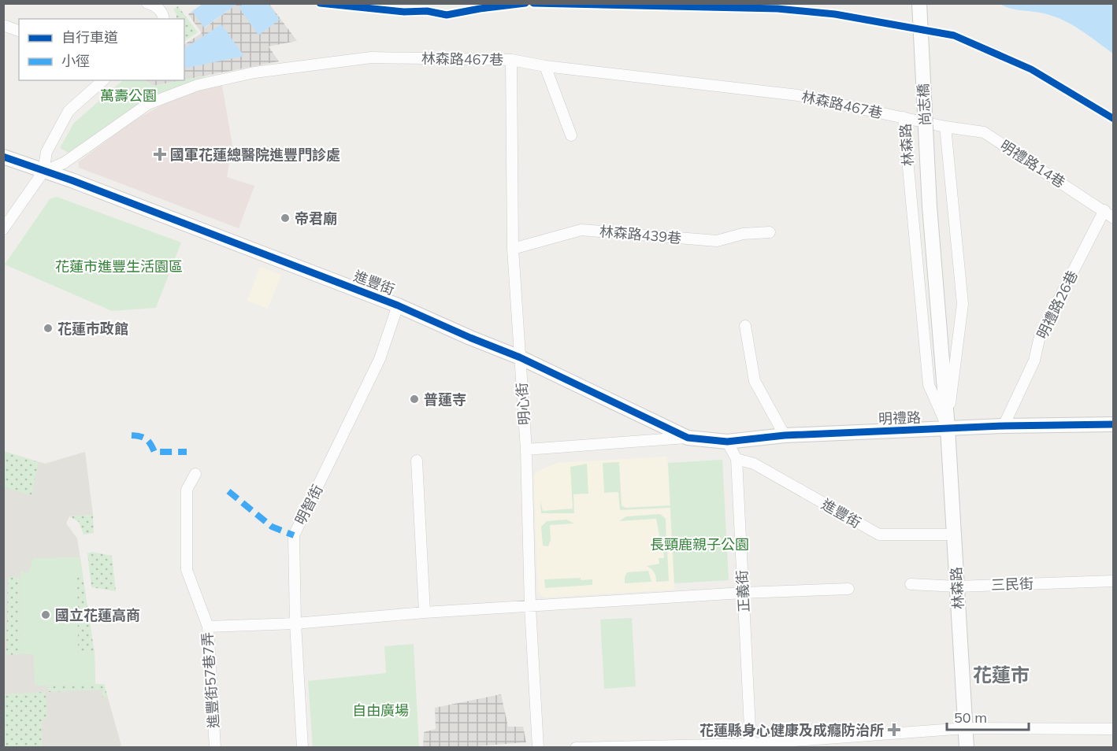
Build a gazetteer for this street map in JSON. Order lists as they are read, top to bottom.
{
  "streets": {
    "street": [
      "林森路467巷",
      "尚志橋",
      "林森路",
      "明禮路14巷",
      "林森路439巷",
      "進豐街",
      "明禮路26巷",
      "明心街",
      "明禮路",
      "明智街",
      "三民街",
      "正義街",
      "進豐街57巷7弄"
    ]
  },
  "crossings": [
    ["林森路467巷", "林森路"],
    ["林森路467巷", "進豐街"],
    ["林森路467巷", "明心街"],
    ["尚志橋", "林森路"],
    ["林森路", "明禮路14巷"],
    ["林森路", "進豐街"],
    ["林森路", "明禮路"],
    ["林森路", "三民街"],
    ["明禮路14巷", "明禮路26巷"],
    ["林森路439巷", "明心街"],
    ["進豐街", "明心街"],
    ["進豐街", "明禮路"],
    ["進豐街", "明智街"],
    ["進豐街", "正義街"],
    ["明禮路26巷", "明禮路"],
    ["明心街", "明禮路"],
    ["明禮路", "正義街"]
  ],
  "districts": ["花蓮市"],
  "parks": [
    "萬壽公園",
    "花蓮市進豐生活園區",
    "長頸鹿親子公園",
    "自由廣場"
  ],
  "places": {
    "health": ["國軍花蓮總醫院進豐門診處", "花蓮縣身心健康及成癮防治所"],
    "other": [
      "帝君廟",
      "花蓮市政館",
      "普蓮寺",
      "國立花蓮高商"
    ]
  },
  "legend": ["自行車道", "小徑"],
  "scale_bar": "50 m"
}
